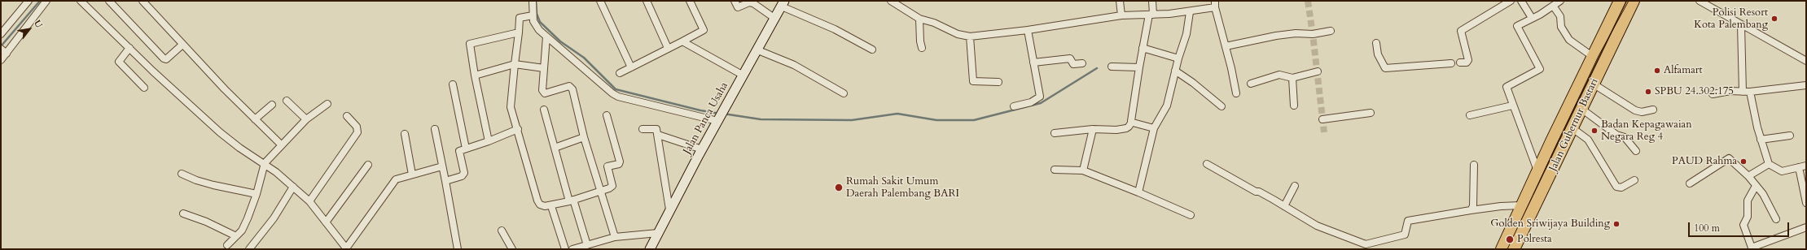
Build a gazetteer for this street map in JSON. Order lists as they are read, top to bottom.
{
  "streets": {
    "highway": ["Jalan Gubernur Bastari"],
    "street": ["Jalan Panca Usaha"]
  },
  "places": [
    "Polisi Resort Kota Palembang",
    "Alfamart",
    "SPBU 24.302.175",
    "Badan Kepagawaian Negara Reg 4",
    "PAUD Rahma",
    "Rumah Sakit Umum Daerah Palembang BARI",
    "Golden Sriwijaya Building",
    "Polresta"
  ],
  "scale_bar": "100 m",
  "north": "top right"
}
